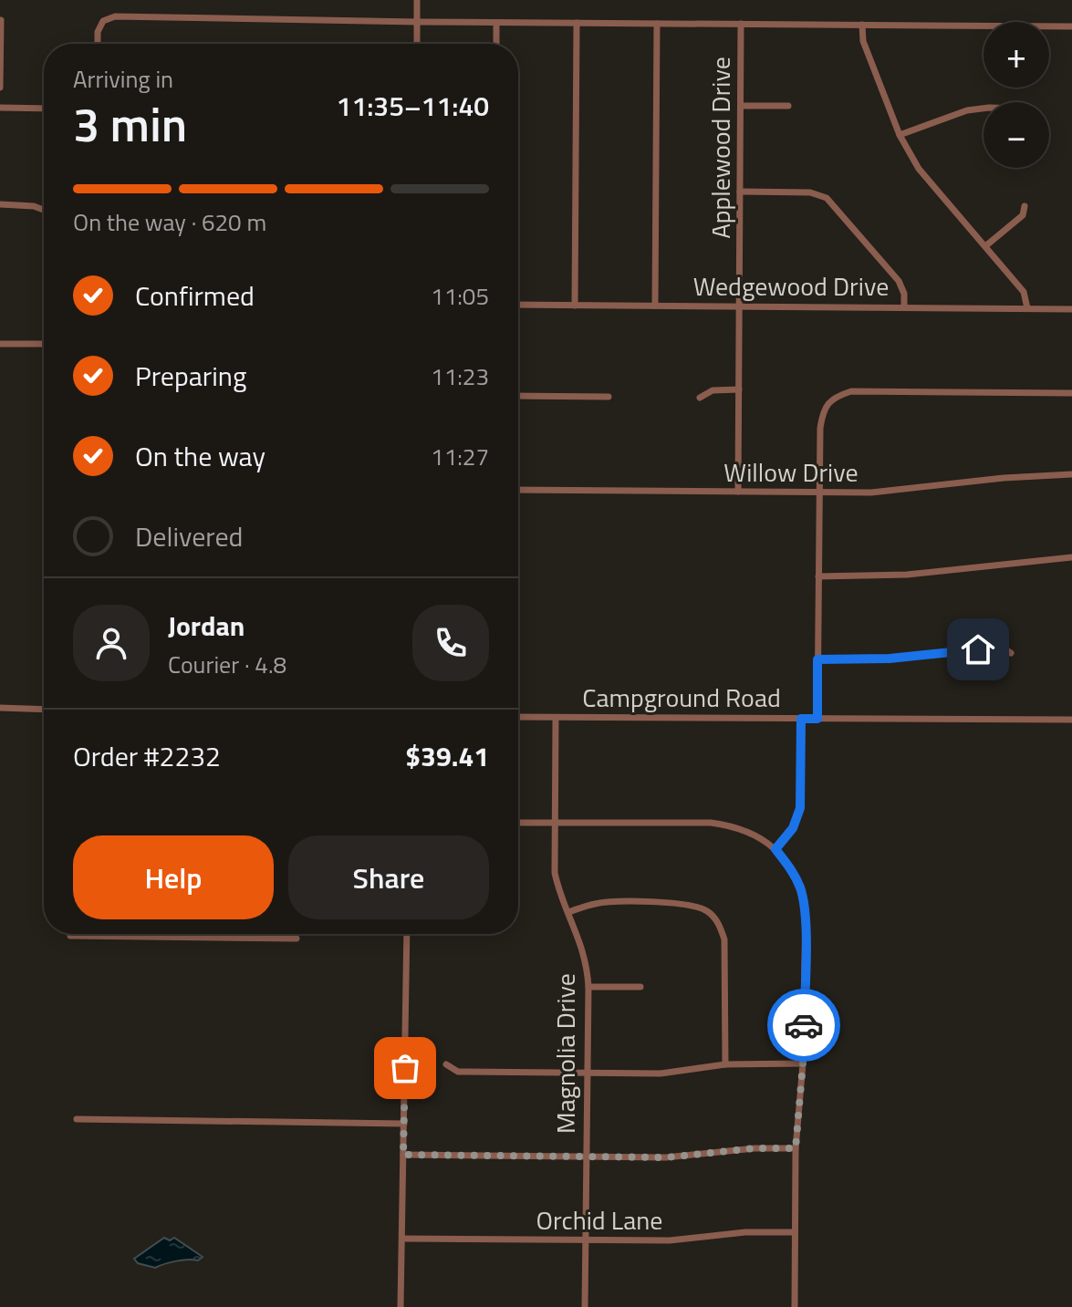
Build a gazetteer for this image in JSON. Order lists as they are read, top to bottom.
{
  "streets": {
    "street": [
      "Applewood Drive",
      "Wedgewood Drive",
      "Willow Drive",
      "Campground Road",
      "Magnolia Drive",
      "Orchid Lane"
    ]
  },
  "crossings": [
    ["Applewood Drive", "Wedgewood Drive"],
    ["Applewood Drive", "Willow Drive"],
    ["Campground Road", "Magnolia Drive"],
    ["Magnolia Drive", "Orchid Lane"]
  ],
  "page": {
    "map_buttons": ["+", "−"],
    "heading": ["3 min", "Arriving in", "11:35–11:40"],
    "panel": [
      "Jordan",
      "Courier · 4.8",
      "Order #2232",
      "$39.41"
    ],
    "bar": "On the way · 620 m",
    "list": [
      ["Confirmed", "11:05"],
      ["Preparing", "11:23"],
      ["On the way", "11:27"],
      "Delivered"
    ],
    "buttons": ["Help", "Share"]
  }
}
